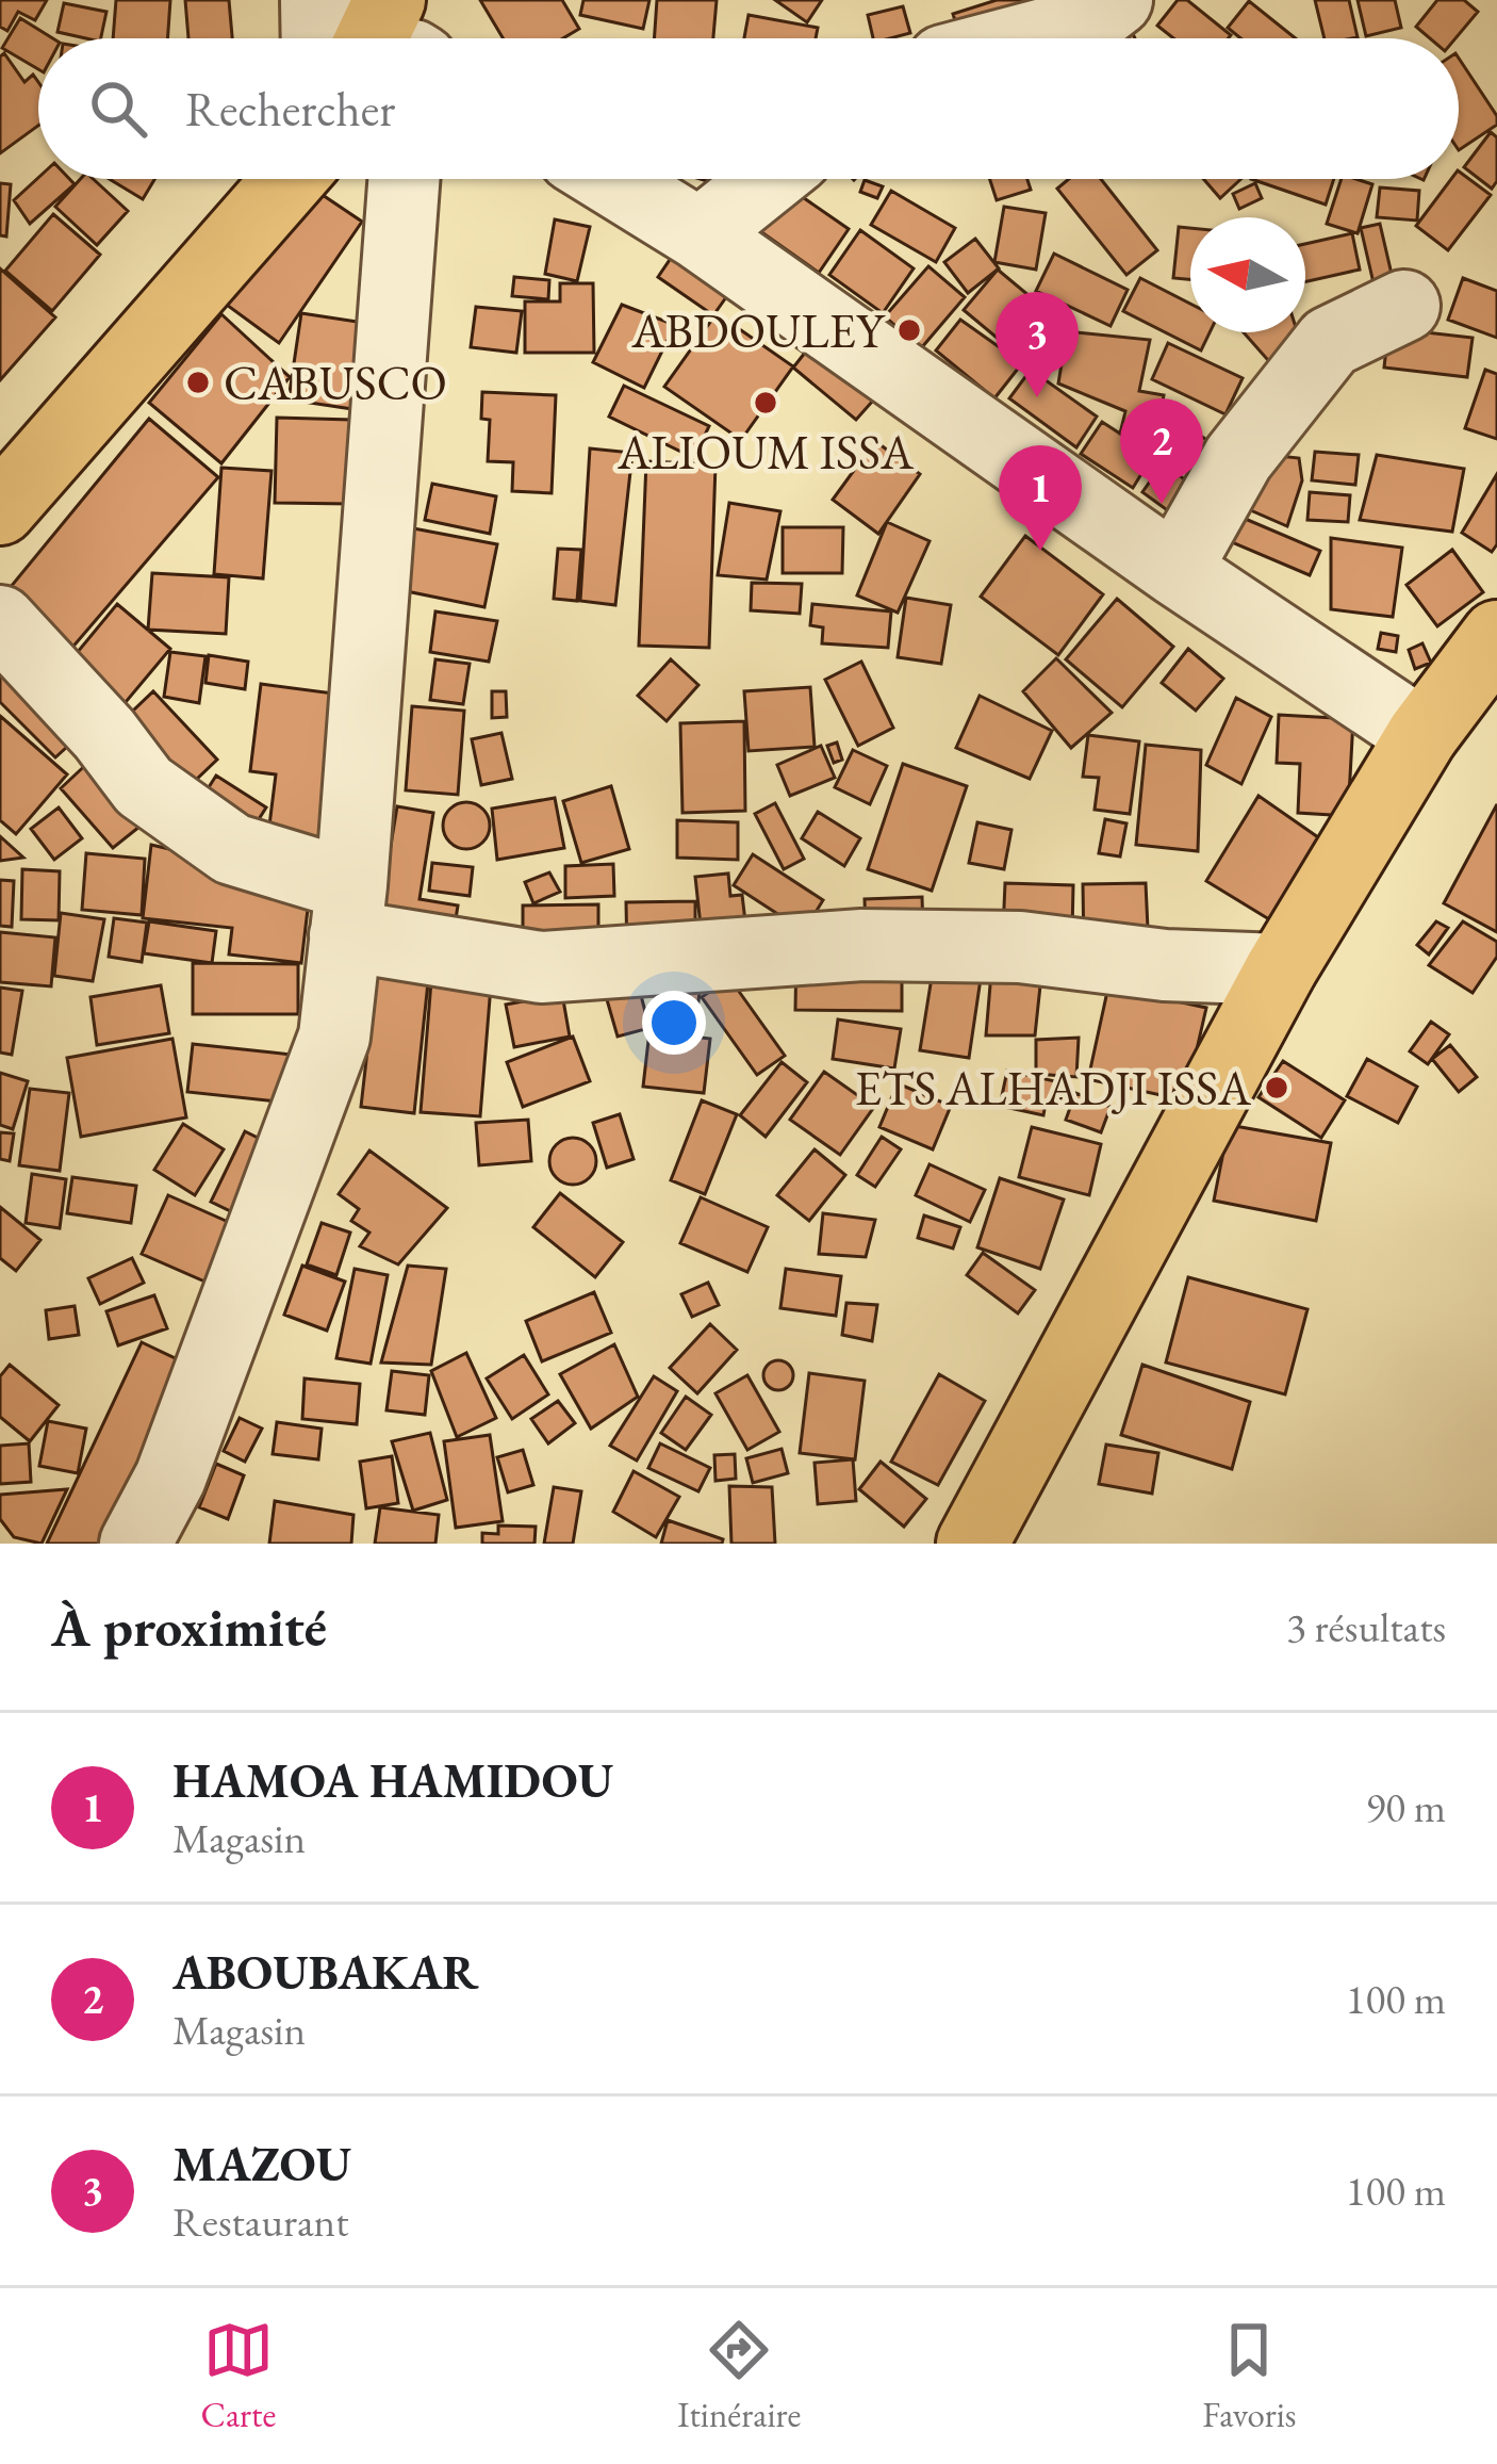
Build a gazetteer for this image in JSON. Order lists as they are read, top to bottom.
{
  "places": [
    "ABDOULEY",
    "CABUSCO",
    "ALIOUM ISSA",
    "ETS ALHADJI ISSA"
  ],
  "north": "left",
  "page": {
    "search": "Rechercher",
    "pins": ["3", "2", "1"],
    "heading": ["À proximité", "3 résultats"],
    "list": [
      {
        "mark": "1",
        "name": "HAMOA HAMIDOU",
        "note": "Magasin",
        "value": "90 m"
      },
      {
        "mark": "2",
        "name": "ABOUBAKAR",
        "note": "Magasin",
        "value": "100 m"
      },
      {
        "mark": "3",
        "name": "MAZOU",
        "note": "Restaurant",
        "value": "100 m"
      }
    ],
    "nav": ["Carte", "Itinéraire", "Favoris"]
  }
}
